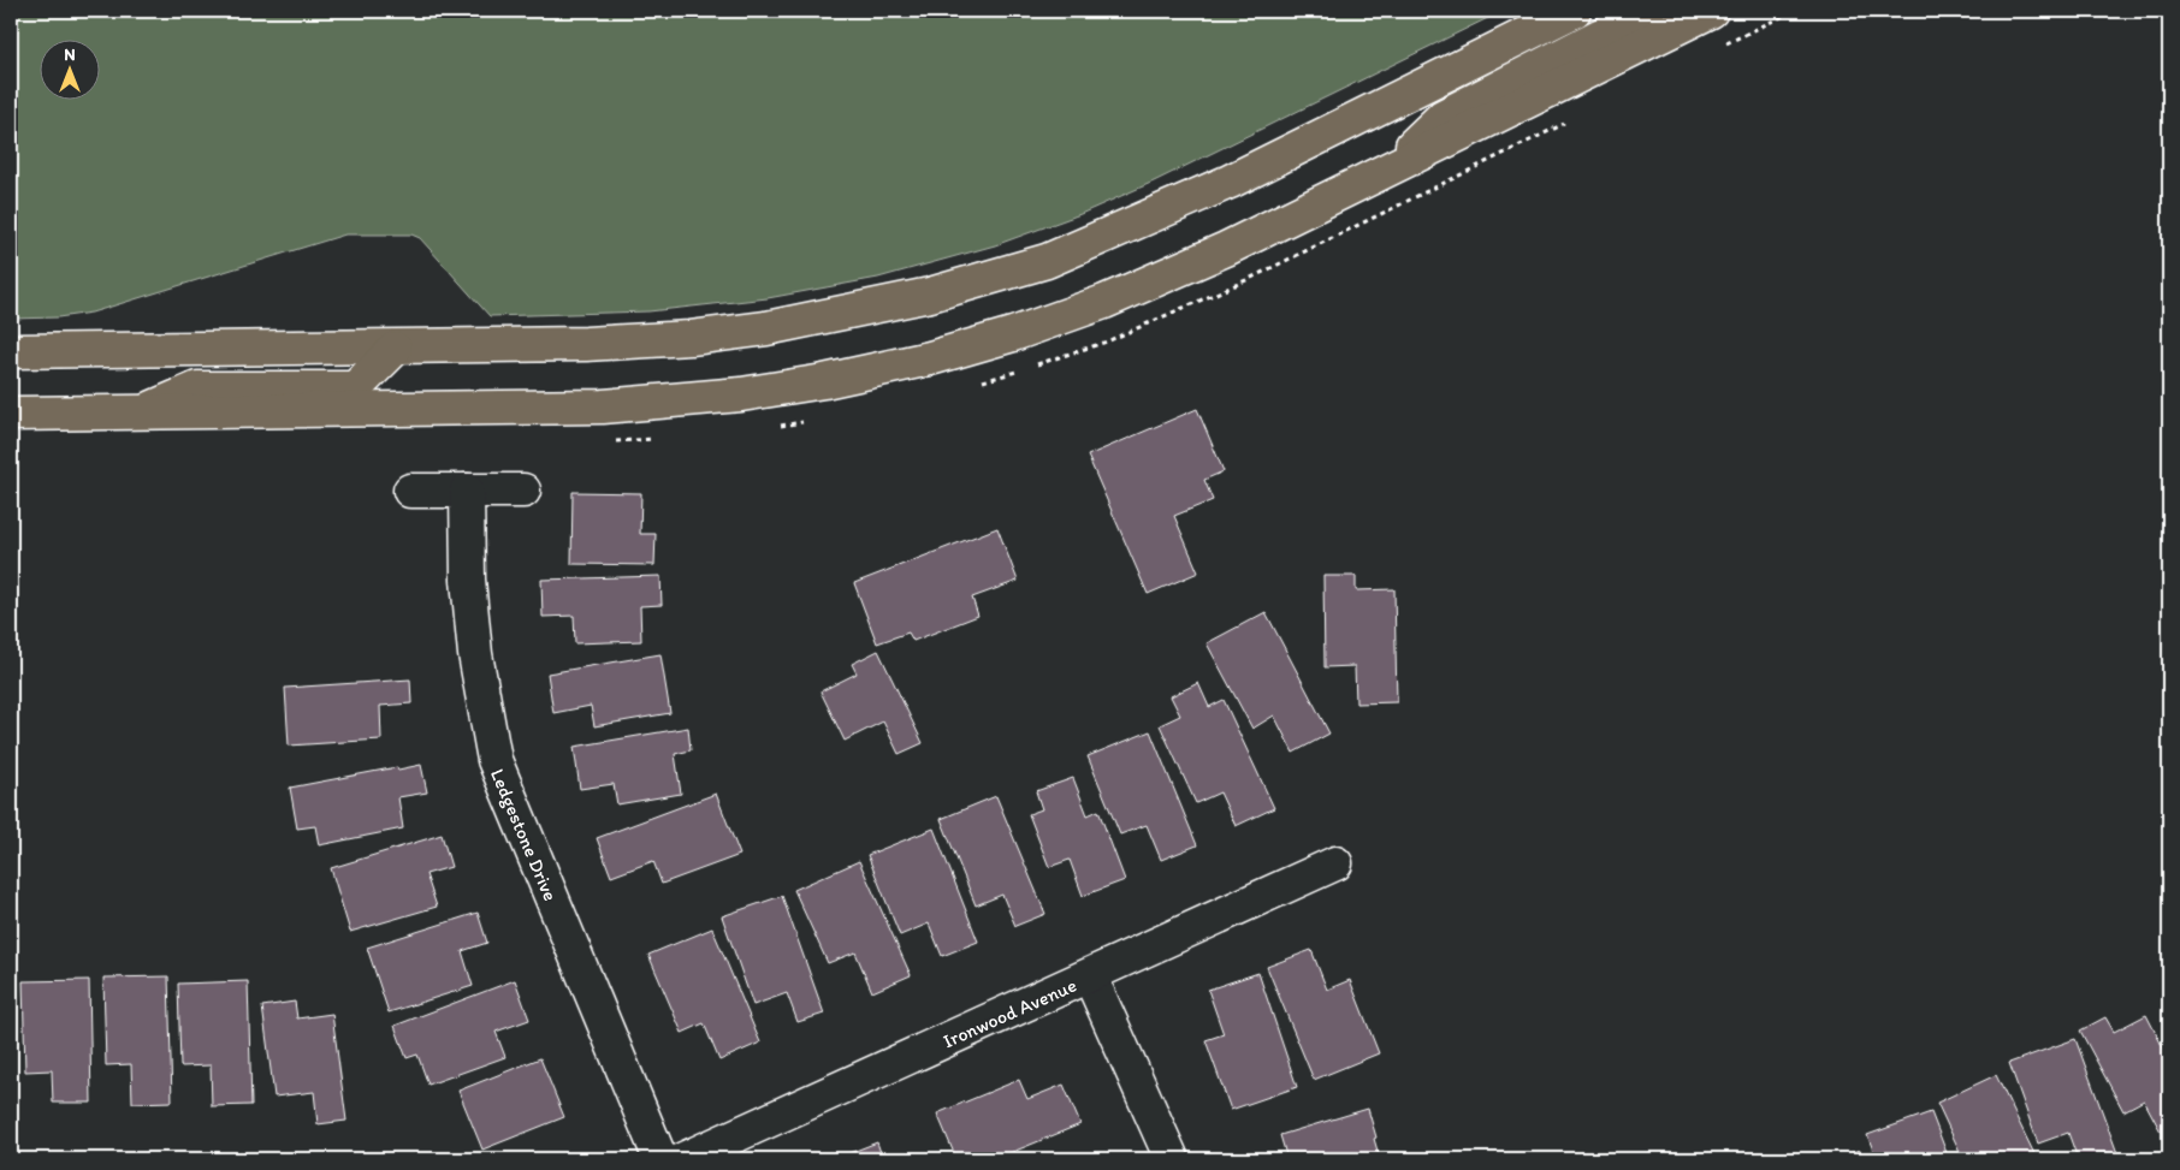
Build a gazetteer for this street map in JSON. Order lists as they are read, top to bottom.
{
  "streets": {
    "street": ["Ledgestone Drive", "Ironwood Avenue"]
  },
  "north": "top"
}
